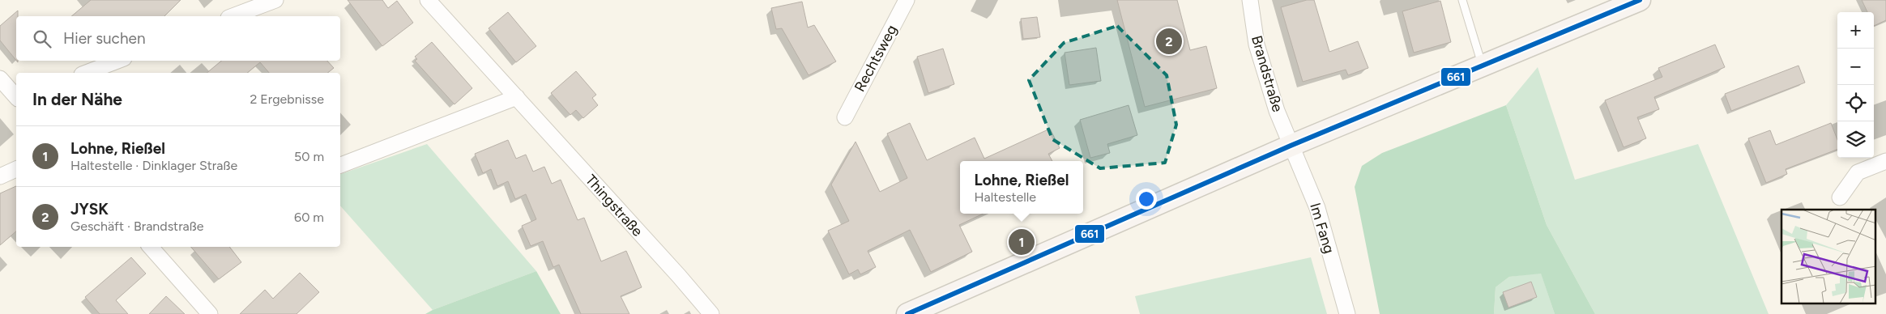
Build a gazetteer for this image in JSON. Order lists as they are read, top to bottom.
{
  "streets": {
    "street": [
      "Rechtsweg",
      "Brandstraße",
      "Thingstraße",
      "Im Fang"
    ]
  },
  "crossings": [
    ["Brandstraße", "Im Fang"]
  ],
  "lines": ["transit line 661"],
  "page": {
    "map_buttons": ["+", "−"],
    "search": "Hier suchen",
    "pins": ["2", "1"],
    "heading": ["In der Nähe", "2 Ergebnisse"],
    "list": [
      {
        "mark": "1",
        "name": "Lohne, Rießel",
        "note": "Haltestelle · Dinklager Straße",
        "value": "50 m"
      },
      {
        "mark": "2",
        "name": "JYSK",
        "note": "Geschäft · Brandstraße",
        "value": "60 m"
      }
    ],
    "popup": ["Lohne, Rießel", "Haltestelle"]
  }
}
